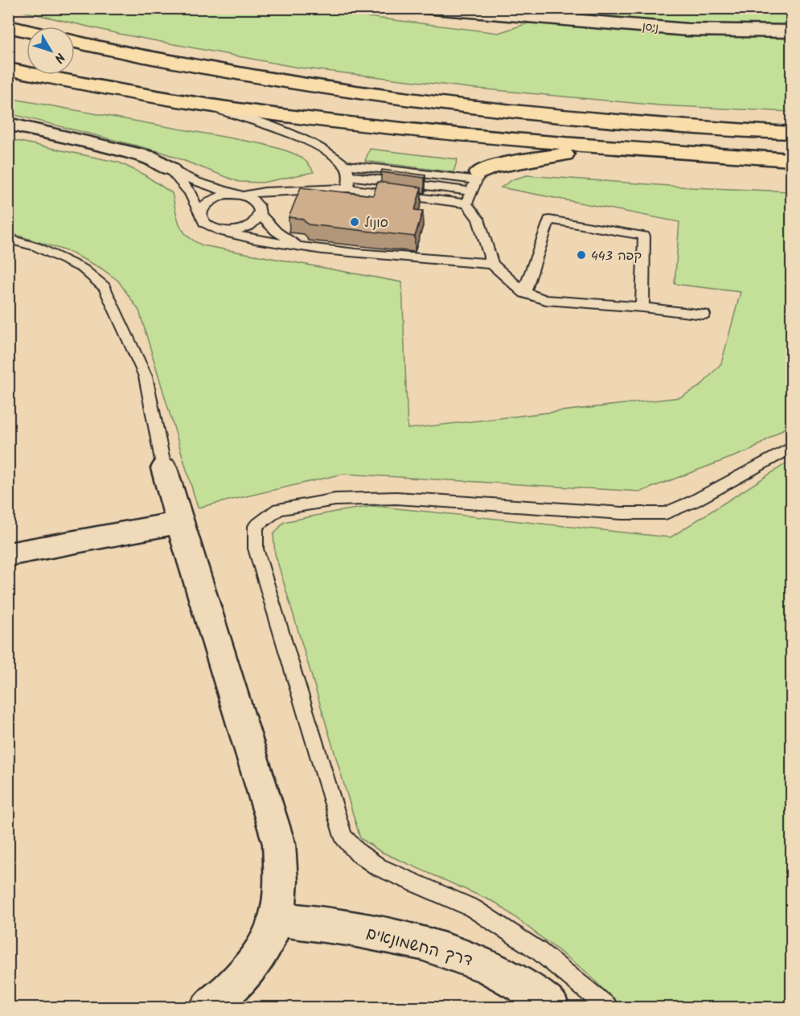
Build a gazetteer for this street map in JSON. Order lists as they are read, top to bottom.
{
  "streets": {
    "street": ["ניסן", "דרך החשמונאים"]
  },
  "places": ["סונול", "קפה 443"],
  "north": "bottom right"
}
